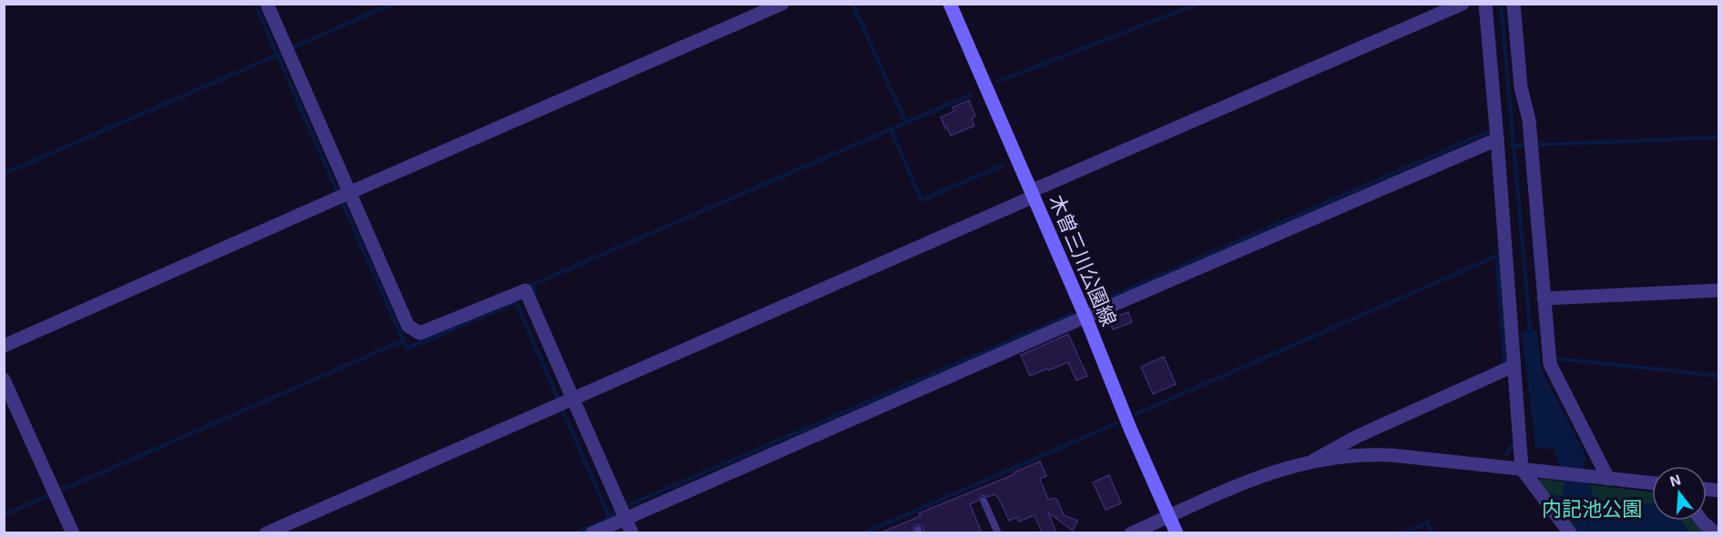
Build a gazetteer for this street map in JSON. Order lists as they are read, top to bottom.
{
  "streets": {
    "main road": ["木曽三川公園線"]
  },
  "parks": ["内記池公園"],
  "north": "top"
}
